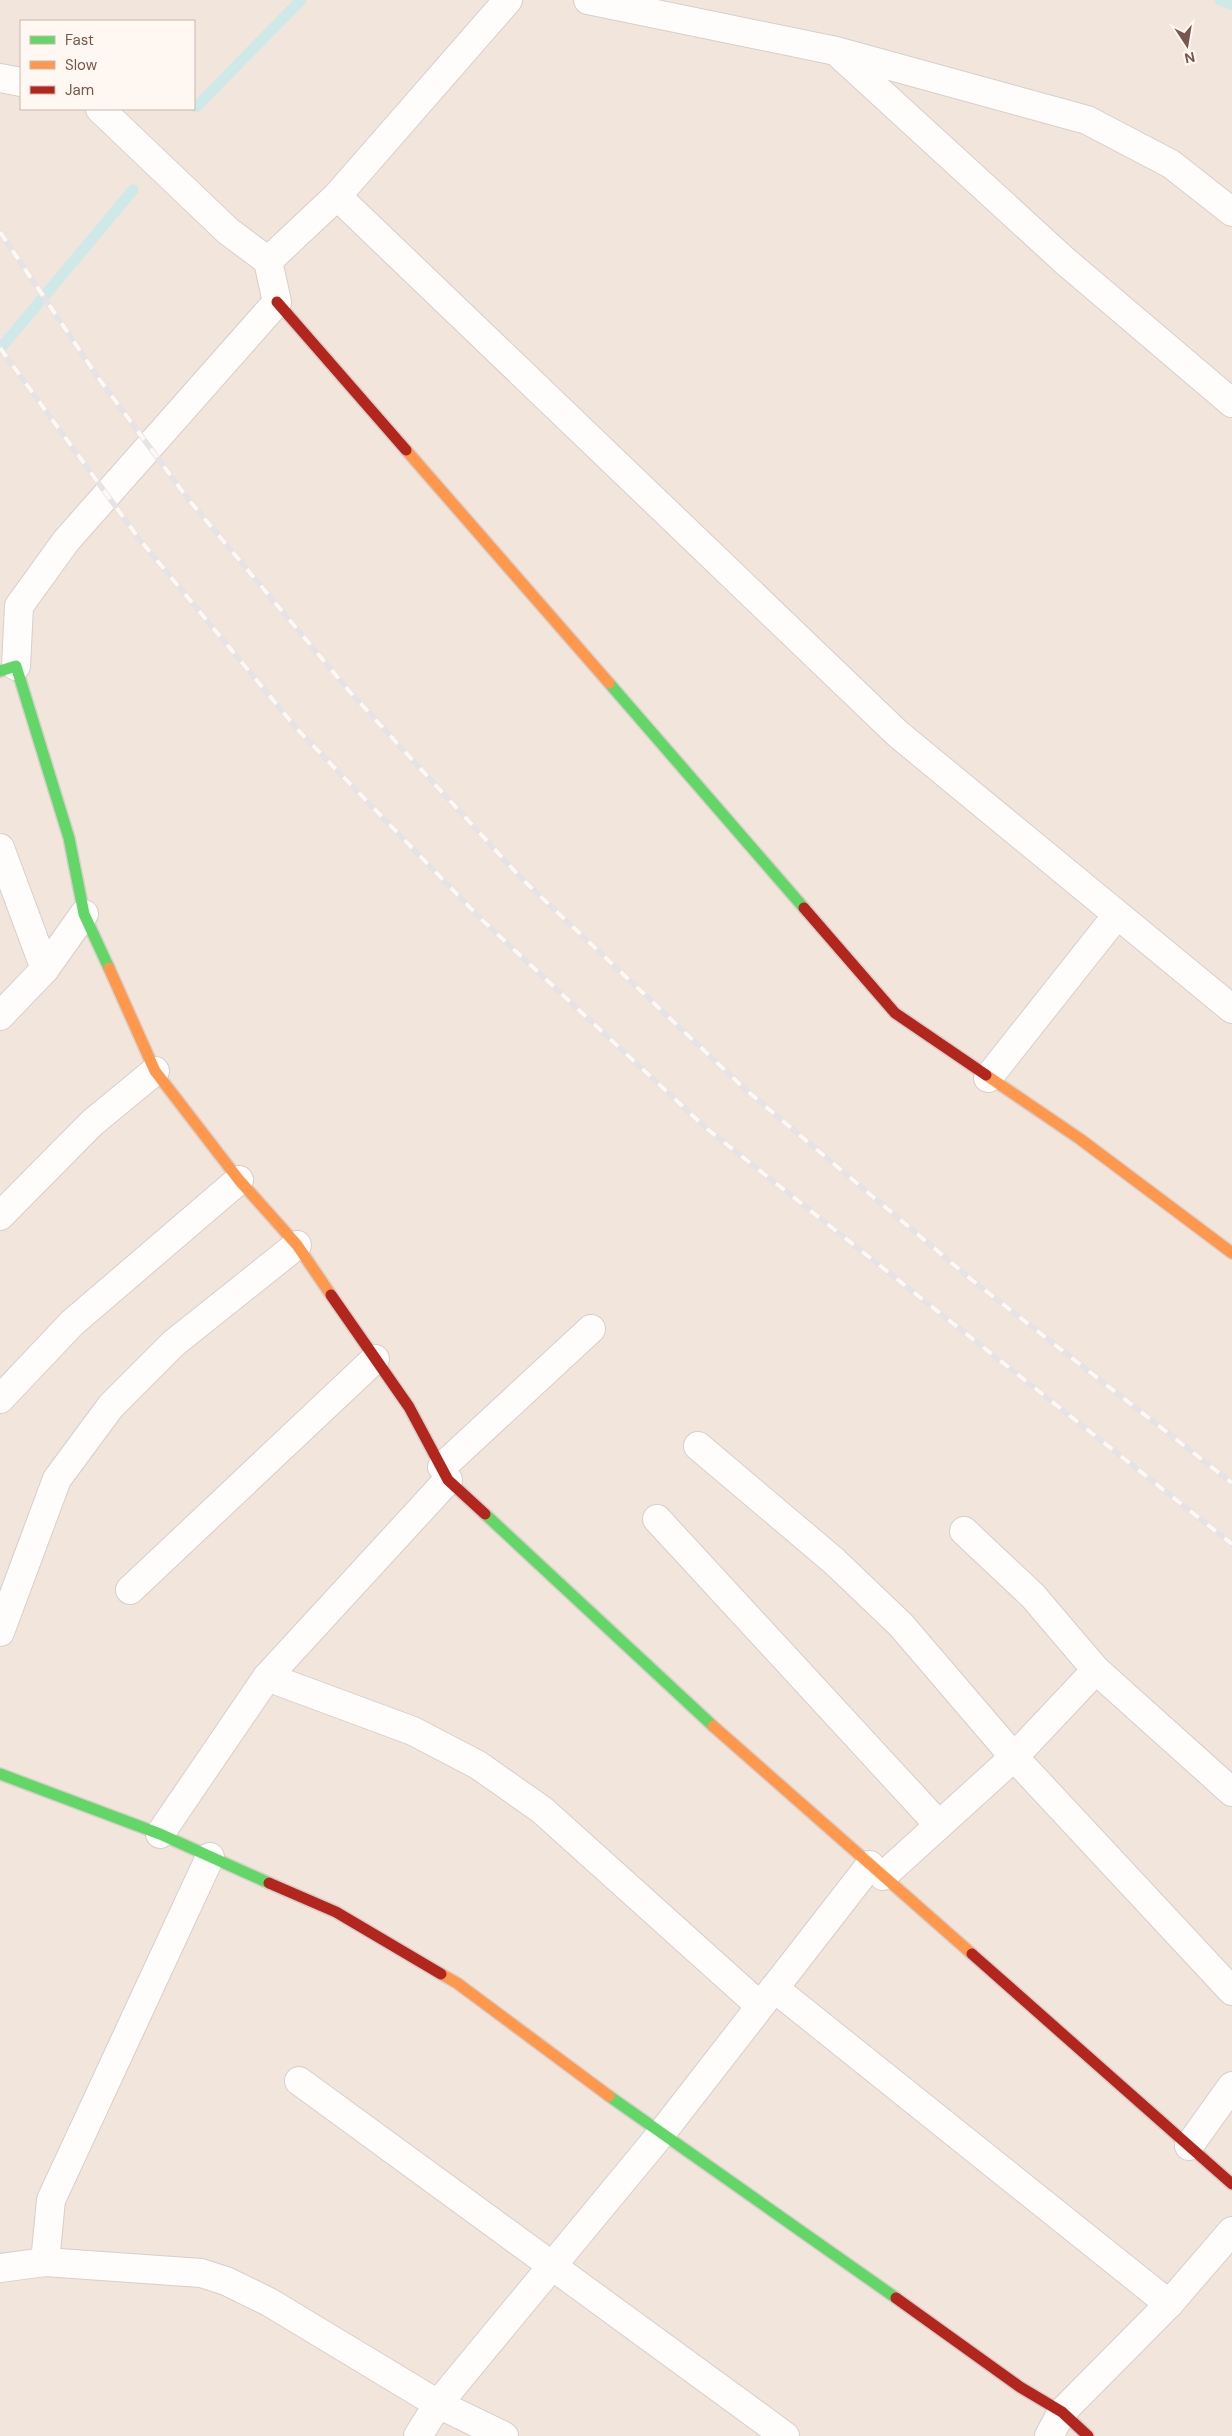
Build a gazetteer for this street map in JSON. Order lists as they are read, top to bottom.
{
  "legend": ["Fast", "Slow", "Jam"],
  "north": "bottom"
}
